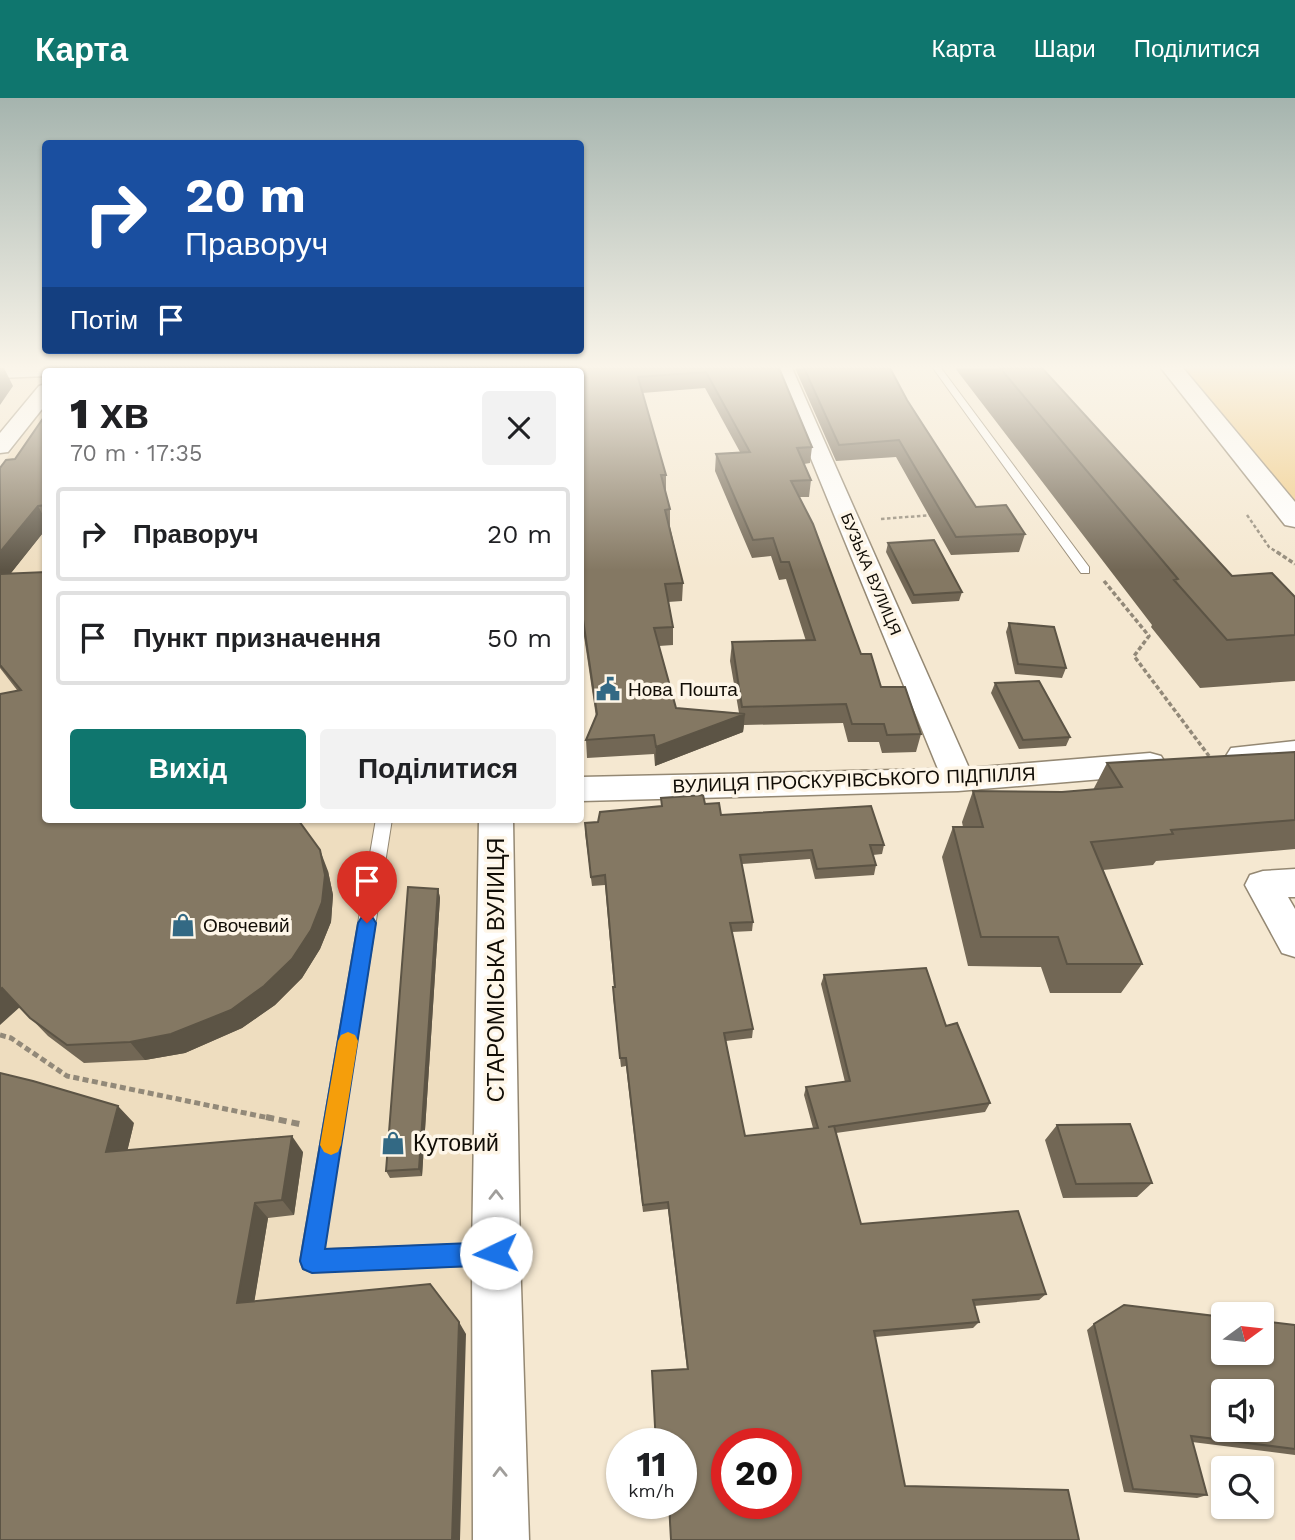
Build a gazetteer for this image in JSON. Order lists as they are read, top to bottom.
{
  "streets": {
    "street": ["БУЗЬКА ВУЛИЦЯ", "ВУЛИЦЯ ПРОСКУРІВСЬКОГО ПІДПІЛЛЯ", "СТАРОМІСЬКА ВУЛИЦЯ"]
  },
  "crossings": [
    ["БУЗЬКА ВУЛИЦЯ", "ВУЛИЦЯ ПРОСКУРІВСЬКОГО ПІДПІЛЛЯ"]
  ],
  "one_way": ["СТАРОМІСЬКА ВУЛИЦЯ"],
  "places": {
    "public building": ["Нова Пошта"],
    "shop": ["Овочевий", "Кутовий"]
  },
  "north": "right",
  "page": {
    "header": "Карта",
    "nav": ["Карта", "Шари", "Поділитися"],
    "turn": ["20 m", "Праворуч"],
    "then": "Потім",
    "heading": ["1 хв", "70 m · 17:35"],
    "list": [
      {
        "name": "Праворуч",
        "value": "20 m"
      },
      {
        "name": "Пункт призначення",
        "value": "50 m"
      }
    ],
    "buttons": ["Вихід", "Поділитися"],
    "speed": "11 km/h",
    "limit": "20"
  }
}
